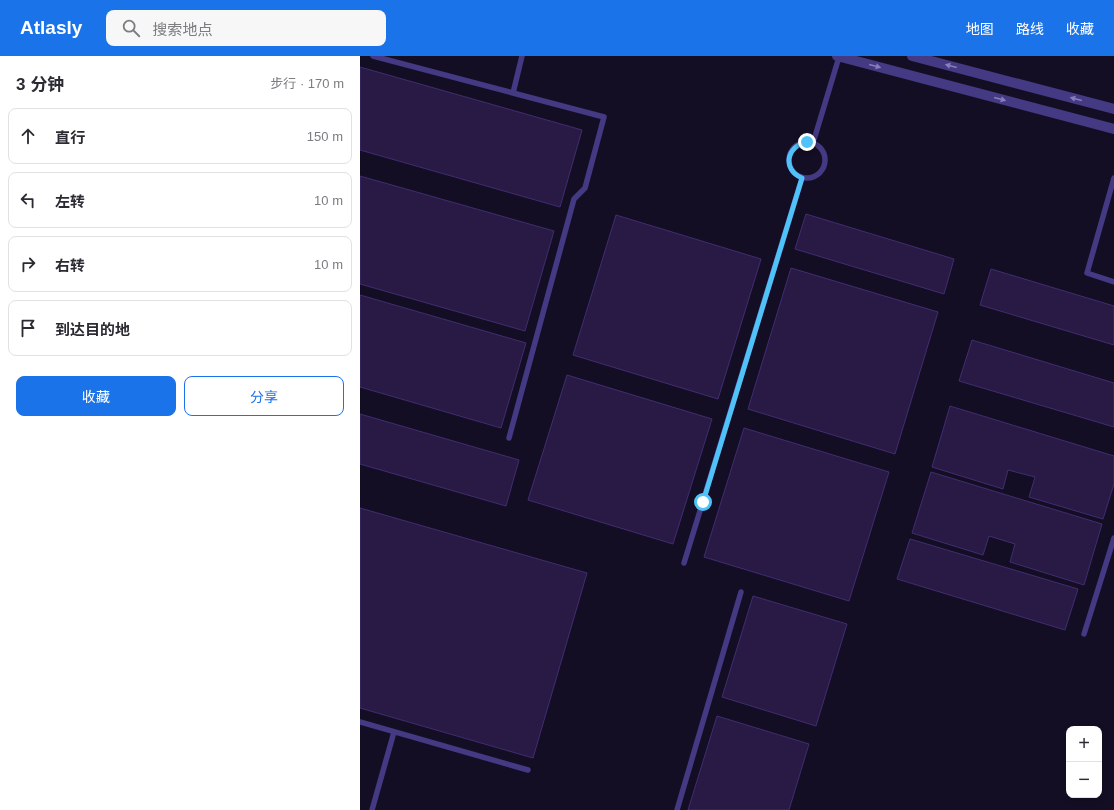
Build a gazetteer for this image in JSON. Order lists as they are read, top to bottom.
{
  "page": {
    "header": "Atlasly",
    "search": "搜索地点",
    "nav": ["地图", "路线", "收藏"],
    "heading": ["3 分钟", "步行 · 170 m"],
    "list": [
      ["直行", "150 m"],
      ["左转", "10 m"],
      ["右转", "10 m"],
      "到达目的地"
    ],
    "buttons": ["收藏", "分享"],
    "map_buttons": ["+", "−"]
  }
}
